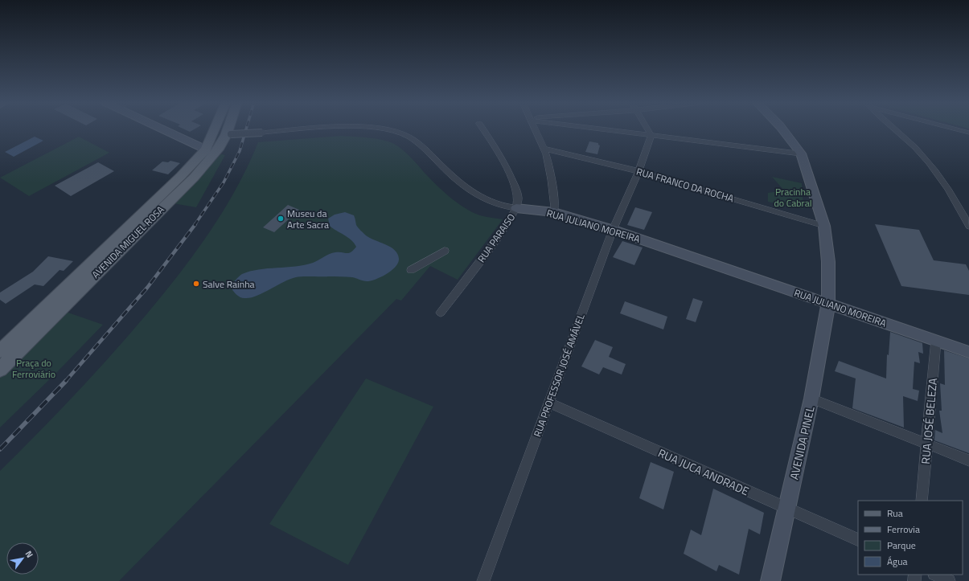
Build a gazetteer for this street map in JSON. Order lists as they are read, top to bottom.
{
  "streets": {
    "main road": ["AVENIDA MIGUEL ROSA"],
    "street": [
      "RUA FRANCO DA ROCHA",
      "RUA JULIANO MOREIRA",
      "RUA PARAISO",
      "RUA PROFESSOR JOSÉ AMÁVEL",
      "RUA JOSÉ BELEZA",
      "AVENIDA PINEL",
      "RUA JUCA ANDRADE"
    ]
  },
  "crossings": [
    ["RUA FRANCO DA ROCHA", "RUA PROFESSOR JOSÉ AMÁVEL"],
    ["RUA FRANCO DA ROCHA", "AVENIDA PINEL"],
    ["RUA JULIANO MOREIRA", "RUA PARAISO"],
    ["RUA JULIANO MOREIRA", "AVENIDA MIGUEL ROSA"],
    ["RUA JULIANO MOREIRA", "RUA PROFESSOR JOSÉ AMÁVEL"],
    ["RUA JULIANO MOREIRA", "RUA JOSÉ BELEZA"],
    ["RUA JULIANO MOREIRA", "AVENIDA PINEL"],
    ["RUA PROFESSOR JOSÉ AMÁVEL", "RUA JUCA ANDRADE"],
    ["AVENIDA PINEL", "RUA JUCA ANDRADE"]
  ],
  "parks": ["Pracinha do Cabral", "Praça do Ferroviário"],
  "places": ["Museu da Arte Sacra", "Salve Rainha"],
  "legend": [
    "Rua",
    "Ferrovia",
    "Parque",
    "Água"
  ],
  "north": "top right"
}
